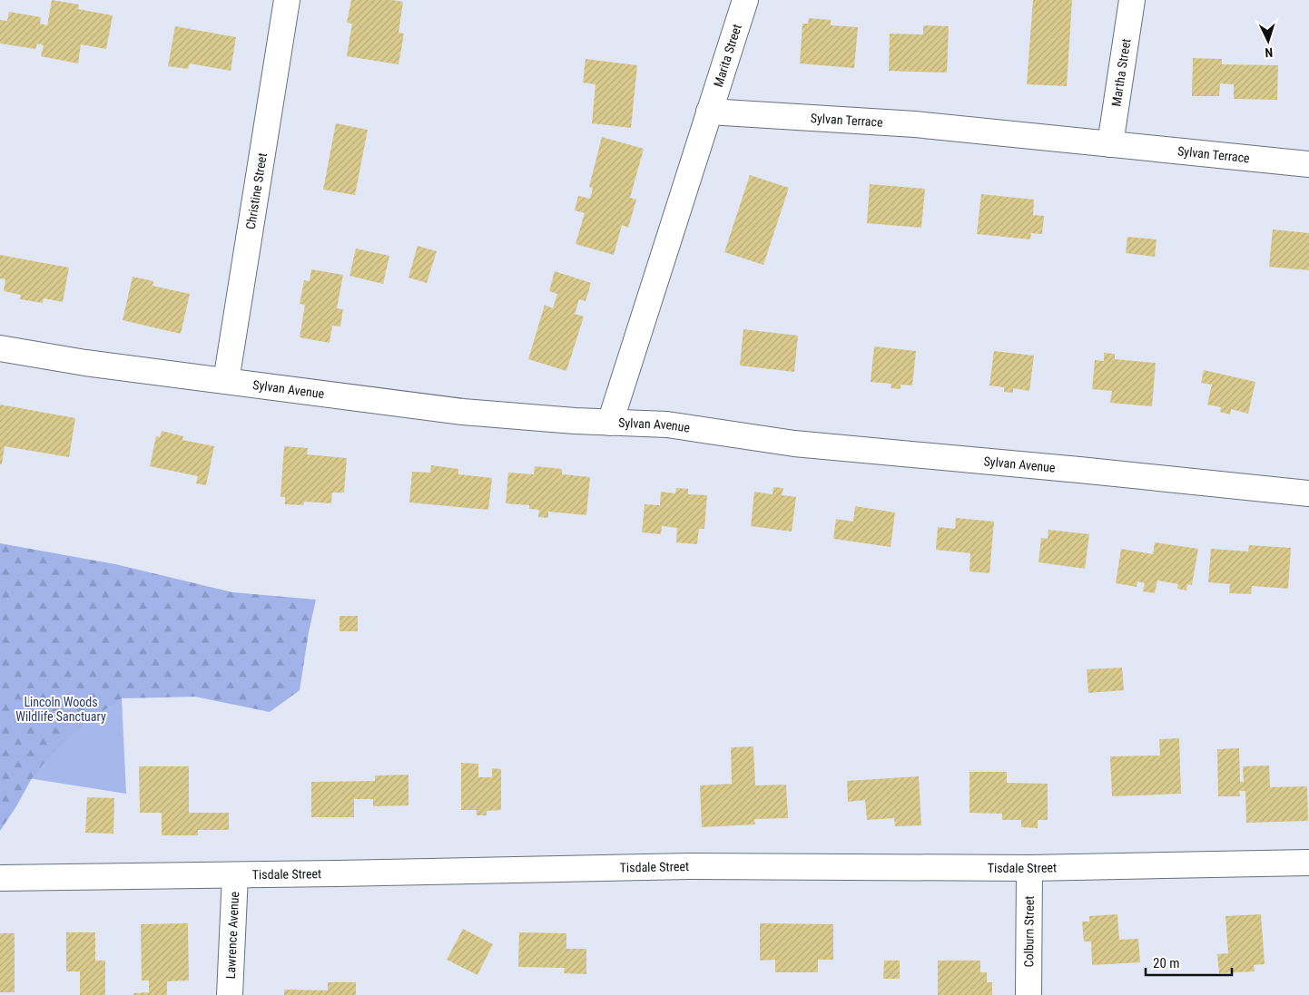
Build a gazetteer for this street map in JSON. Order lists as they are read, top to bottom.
{
  "streets": {
    "street": [
      "Marita Street",
      "Martha Street",
      "Sylvan Terrace",
      "Christine Street",
      "Sylvan Avenue",
      "Tisdale Street",
      "Colburn Street",
      "Lawrence Avenue"
    ]
  },
  "crossings": [
    ["Marita Street", "Sylvan Terrace"],
    ["Martha Street", "Sylvan Terrace"],
    ["Christine Street", "Sylvan Avenue"],
    ["Tisdale Street", "Colburn Street"],
    ["Tisdale Street", "Lawrence Avenue"]
  ],
  "parks": ["Lincoln Woods Wildlife Sanctuary"],
  "scale_bar": "20 m",
  "north": "bottom"
}
